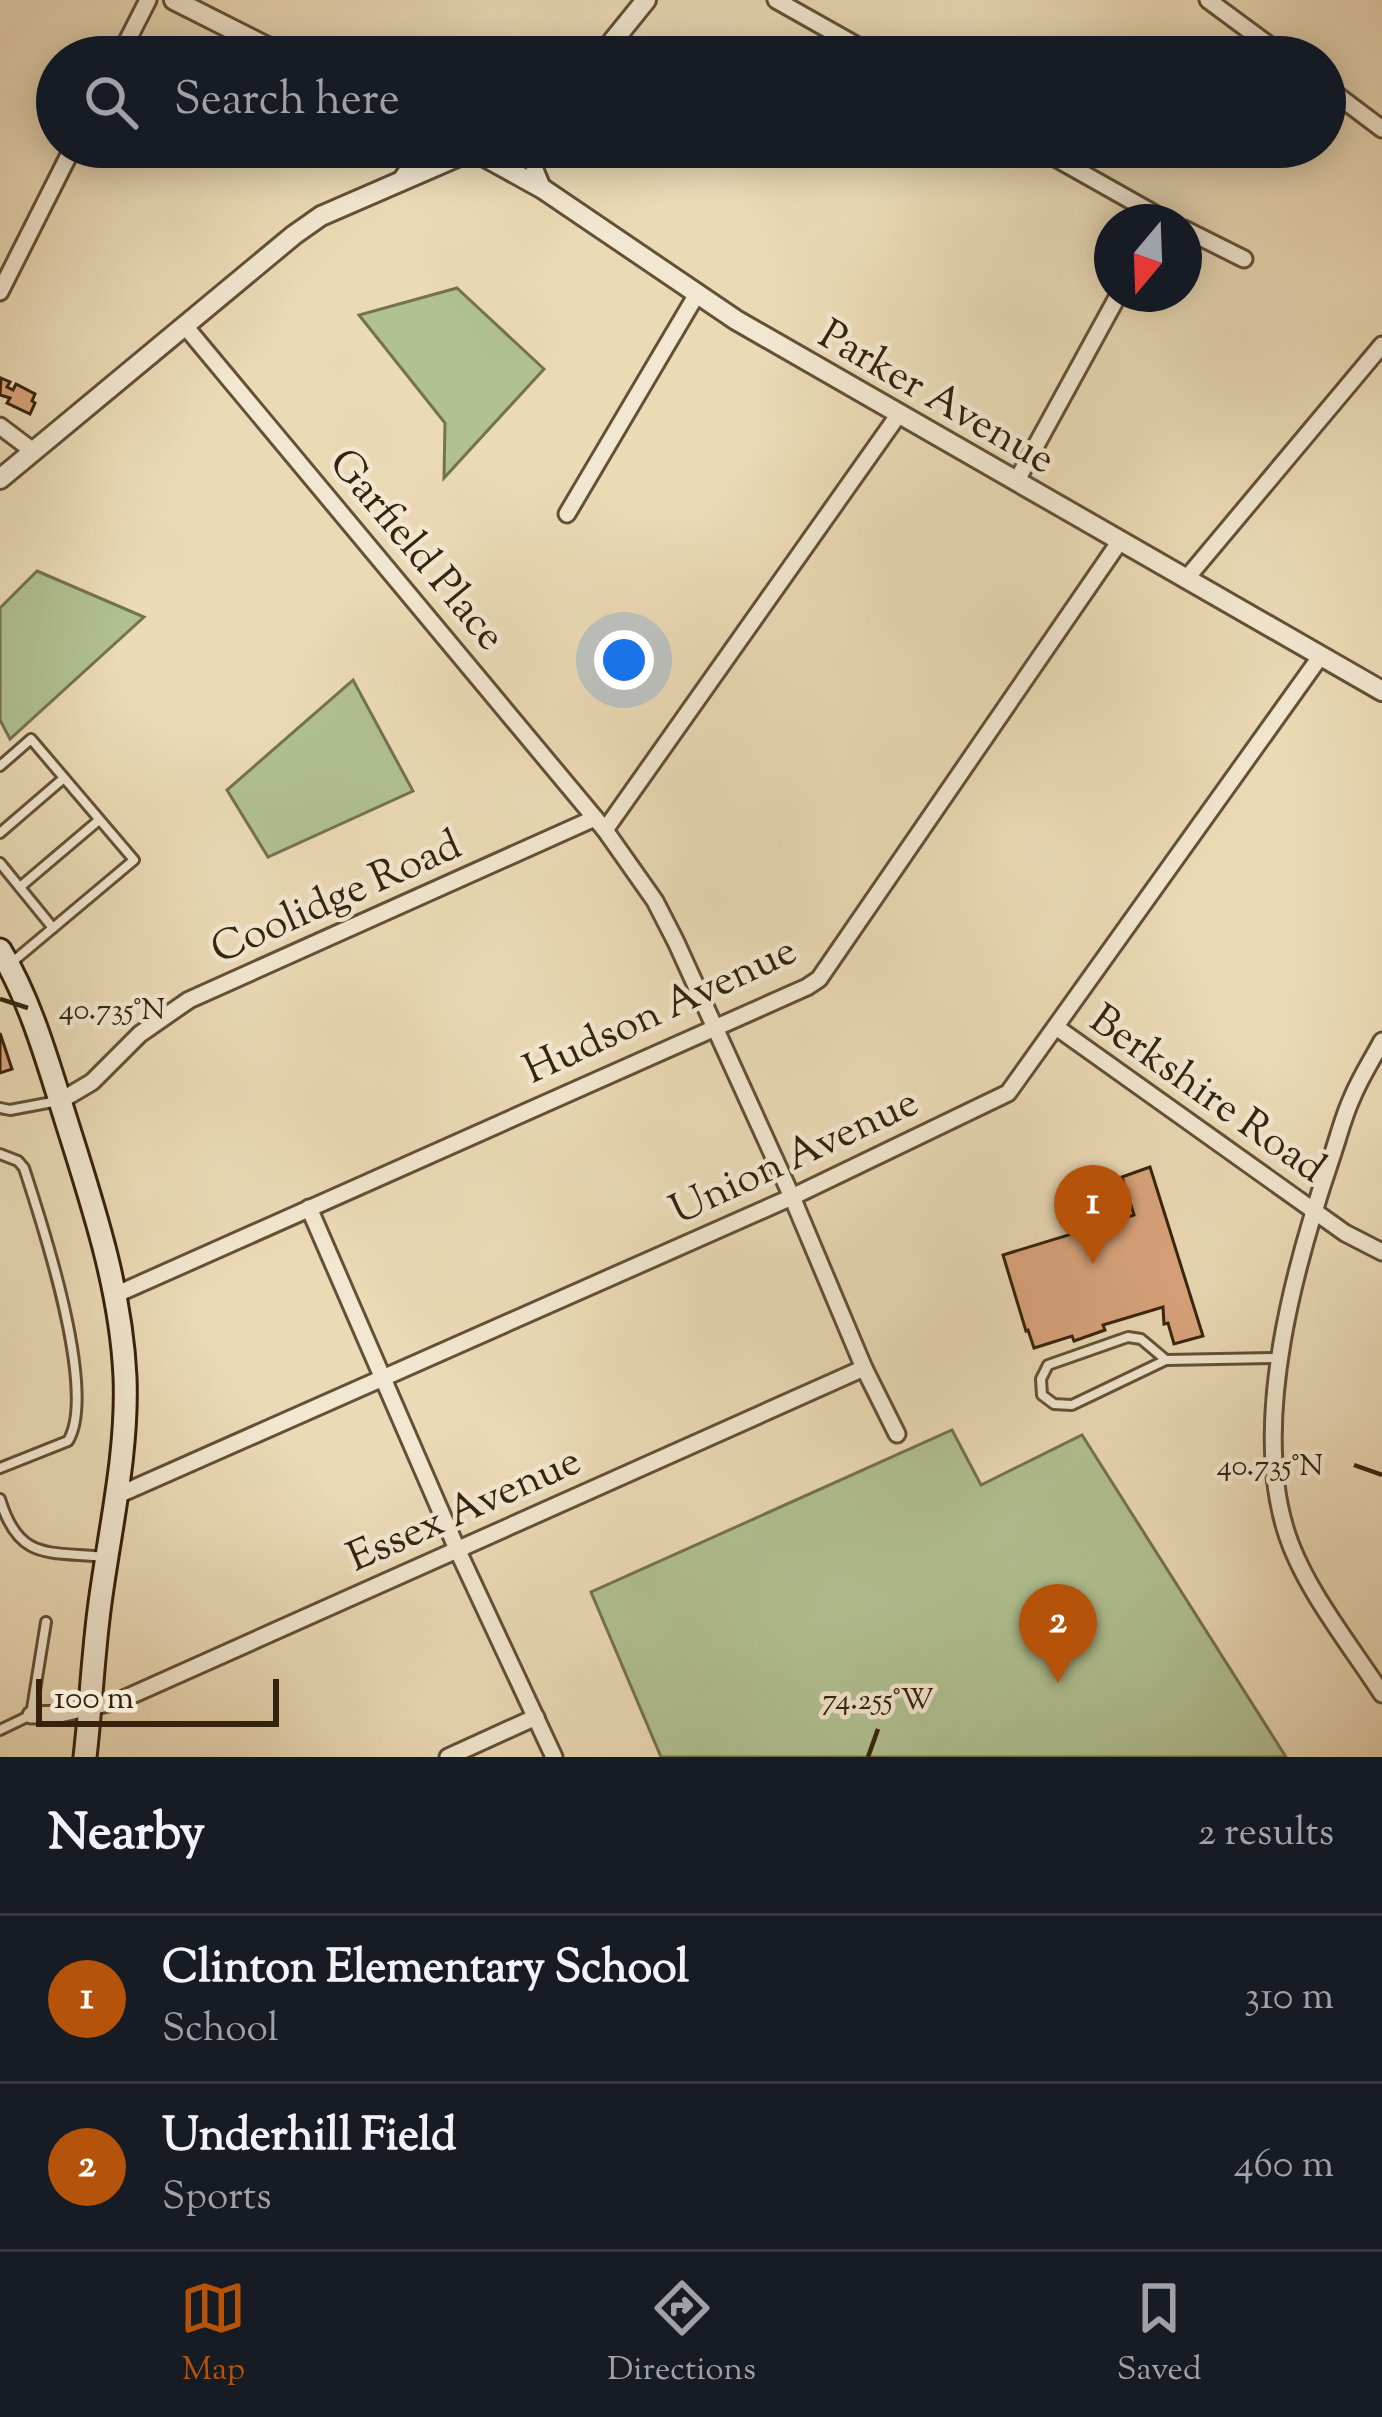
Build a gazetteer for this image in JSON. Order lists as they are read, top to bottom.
{
  "streets": {
    "street": [
      "Parker Avenue",
      "Garfield Place",
      "Coolidge Road",
      "Hudson Avenue",
      "Berkshire Road",
      "Union Avenue",
      "Essex Avenue"
    ]
  },
  "crossings": [
    ["Parker Avenue", "Hudson Avenue"],
    ["Parker Avenue", "Union Avenue"],
    ["Garfield Place", "Coolidge Road"],
    ["Garfield Place", "Hudson Avenue"],
    ["Garfield Place", "Union Avenue"],
    ["Garfield Place", "Essex Avenue"],
    ["Berkshire Road", "Union Avenue"]
  ],
  "scale_bar": "100 m",
  "north": "bottom",
  "page": {
    "search": "Search here",
    "pins": ["1", "2"],
    "scale": "100 m",
    "heading": ["Nearby", "2 results"],
    "list": [
      {
        "mark": "1",
        "name": "Clinton Elementary School",
        "note": "School",
        "value": "310 m"
      },
      {
        "mark": "2",
        "name": "Underhill Field",
        "note": "Sports",
        "value": "460 m"
      }
    ],
    "nav": ["Map", "Directions", "Saved"]
  },
  "coordinates": ["40.735°N", "74.255°W"]
}
